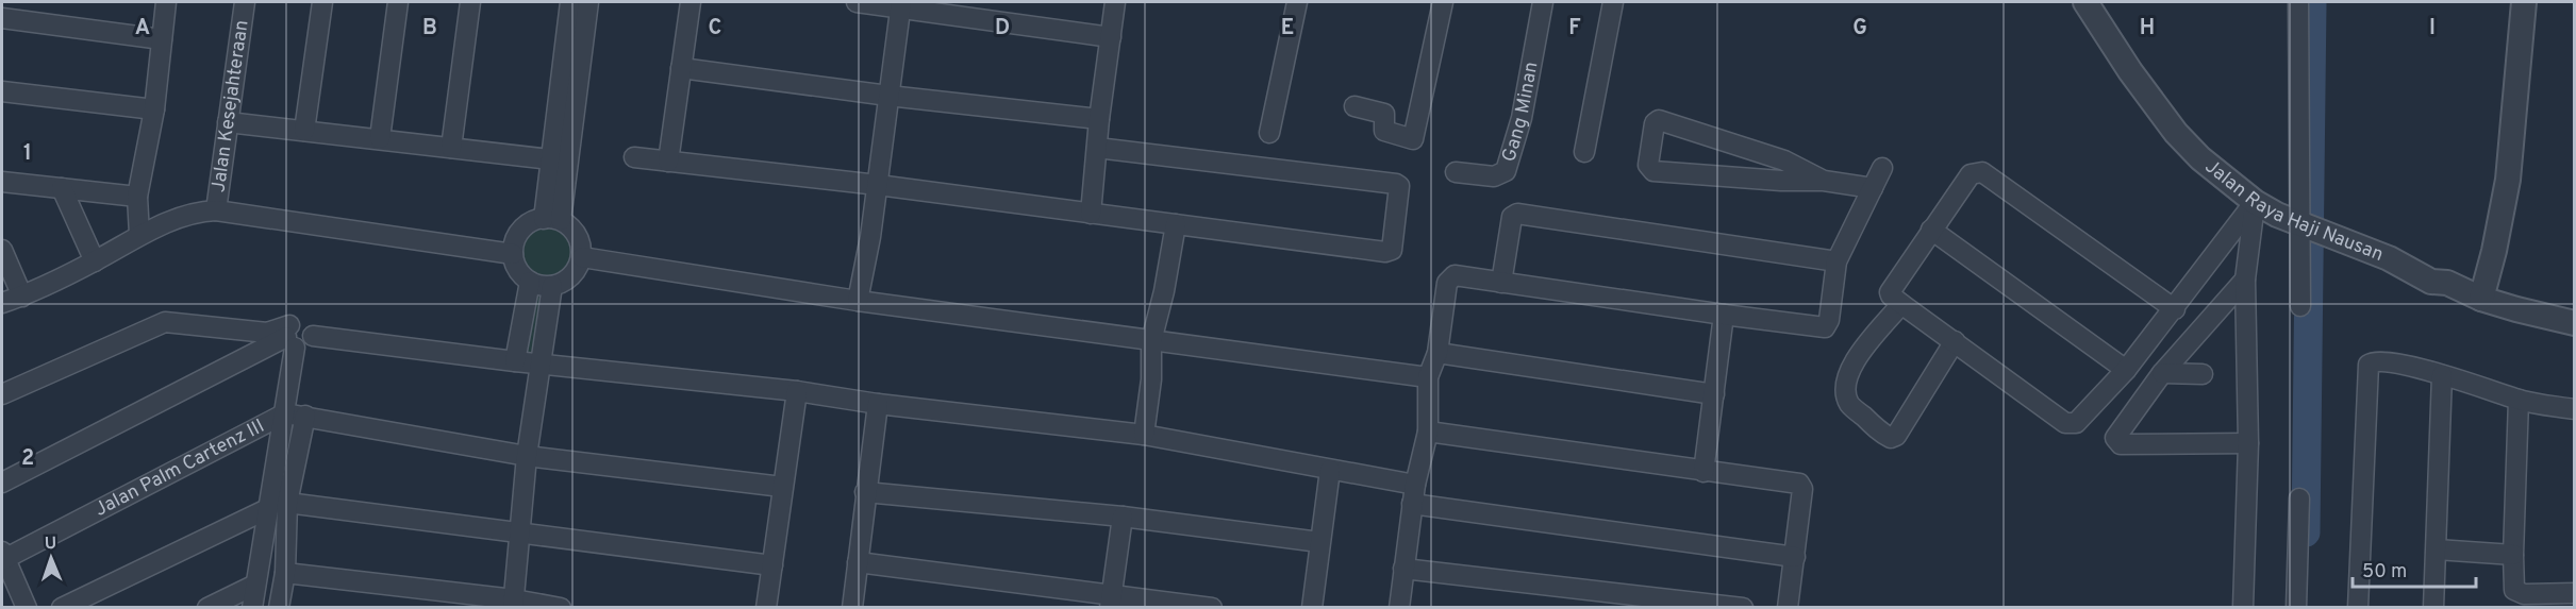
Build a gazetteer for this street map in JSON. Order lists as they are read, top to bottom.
{
  "streets": {
    "street": [
      "Jalan Kesejahteraan",
      "Gang Minan",
      "Jalan Raya Haji Nausan",
      "Jalan Palm Cartenz III"
    ]
  },
  "scale_bar": "50 m",
  "north": "top",
  "grid": {
    "columns": [
      "A",
      "B",
      "C",
      "D",
      "E",
      "F",
      "G",
      "H",
      "I"
    ],
    "rows": ["1", "2"]
  }
}
